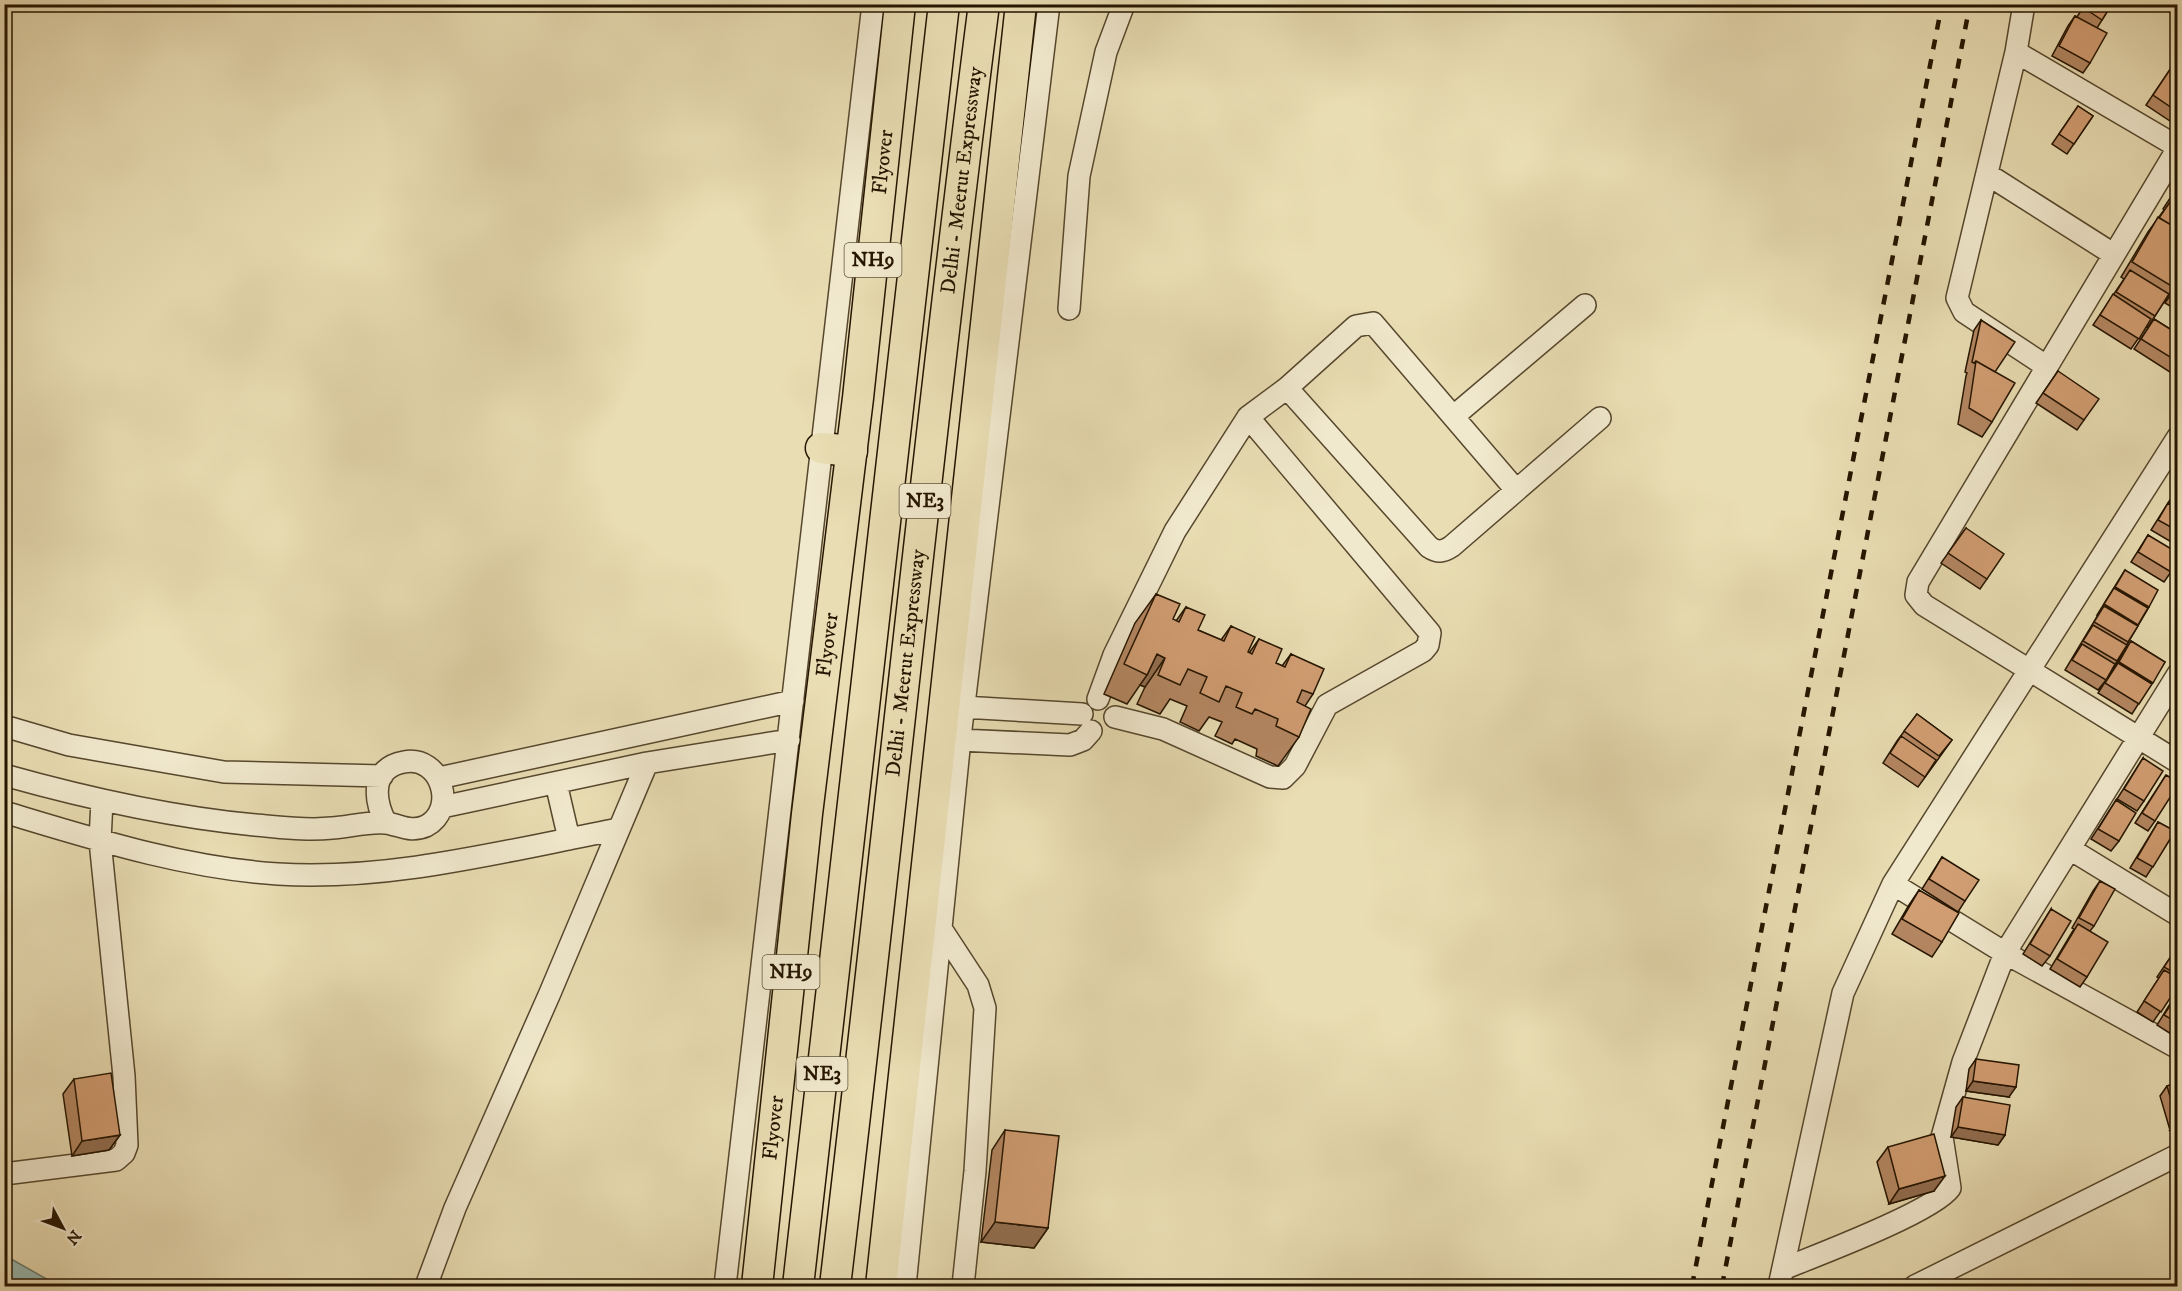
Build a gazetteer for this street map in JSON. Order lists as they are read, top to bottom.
{
  "streets": {
    "highway": [
      "Flyover",
      "Delhi - Meerut Expressway",
      "NH9",
      "NE3"
    ]
  },
  "north": "bottom right"
}
